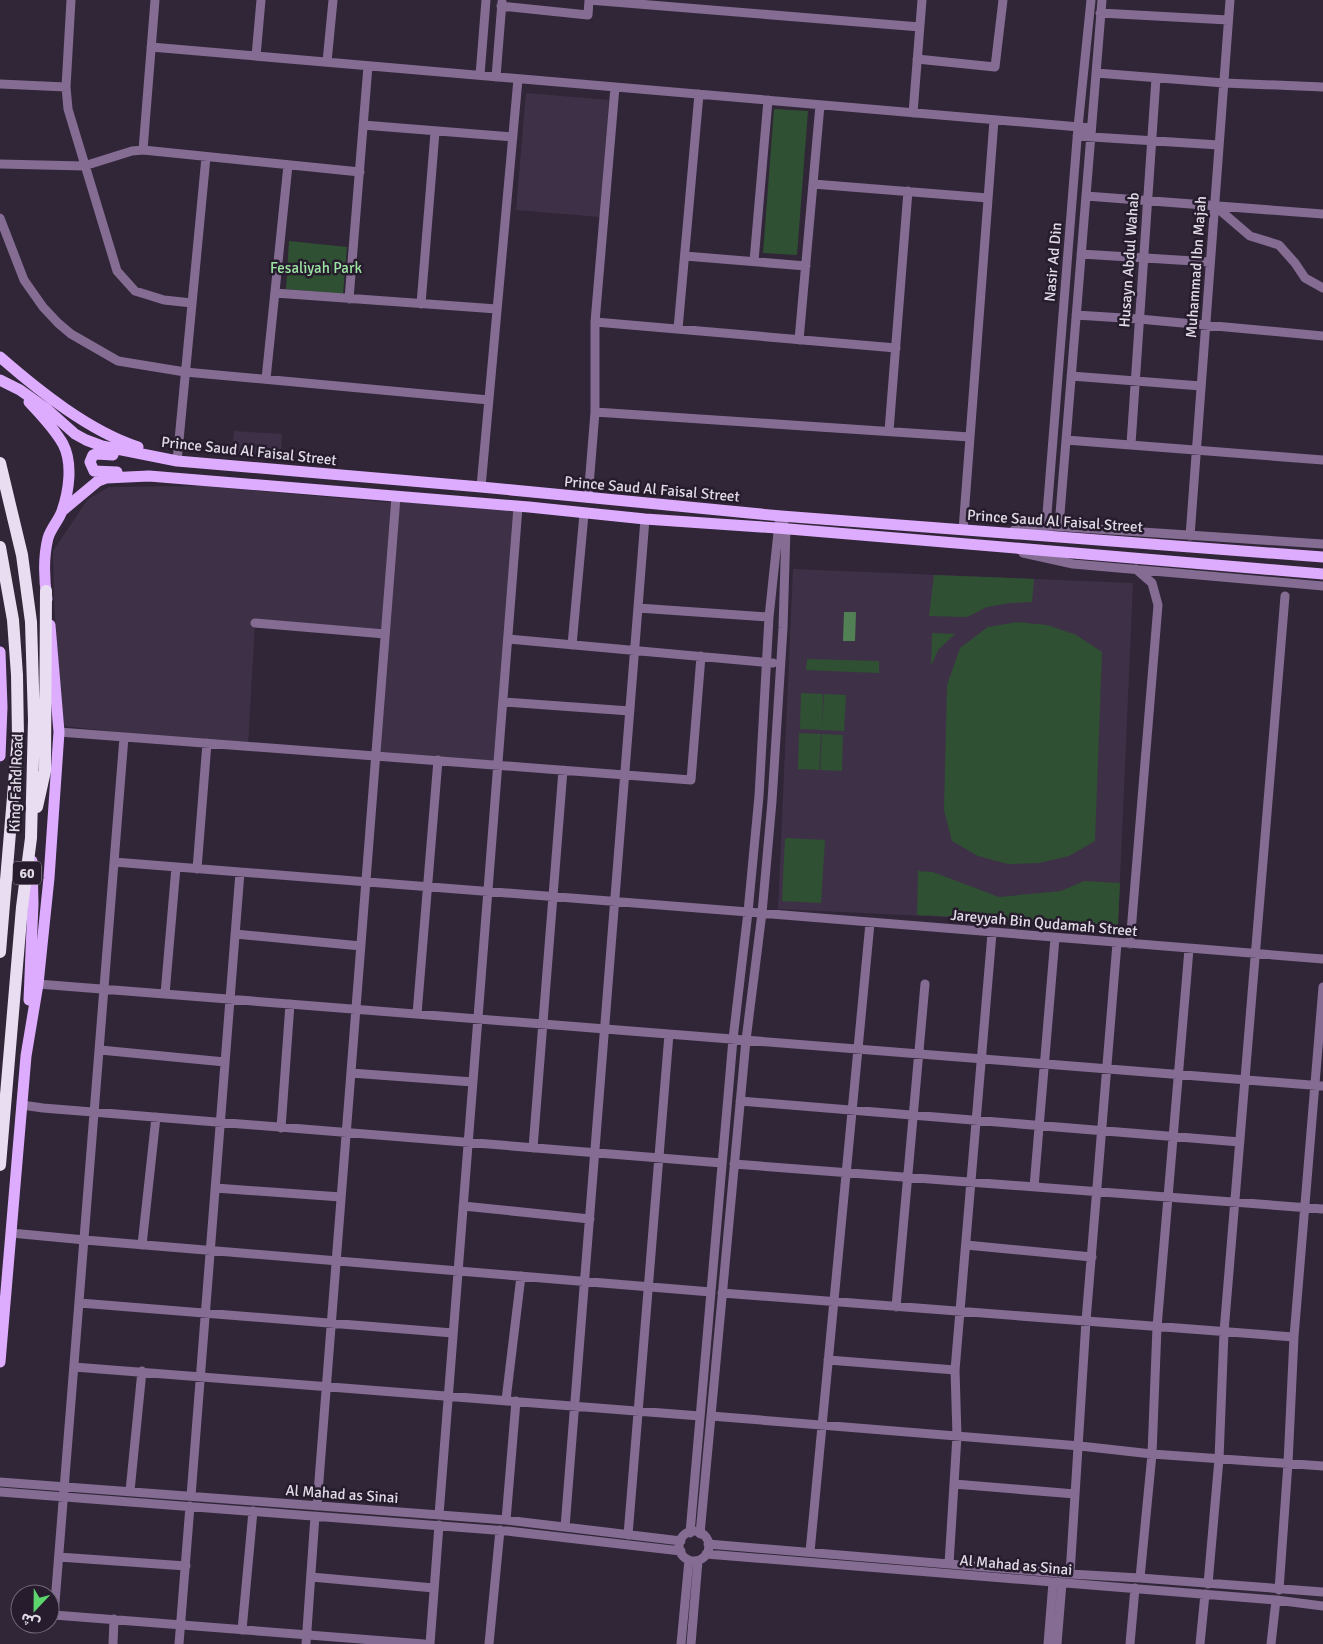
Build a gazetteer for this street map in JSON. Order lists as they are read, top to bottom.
{
  "streets": {
    "highway": ["King Fahd Road", "60"],
    "main road": ["Prince Saud Al Faisal Street"],
    "street": [
      "Husayn Abdul Wahab",
      "Nasir Ad Din",
      "Muhammad Ibn Majah",
      "Jareyyah Bin Qudamah Street",
      "Al Mahad as Sinai"
    ]
  },
  "parks": ["Fesaliyah Park"],
  "north": "bottom"
}
